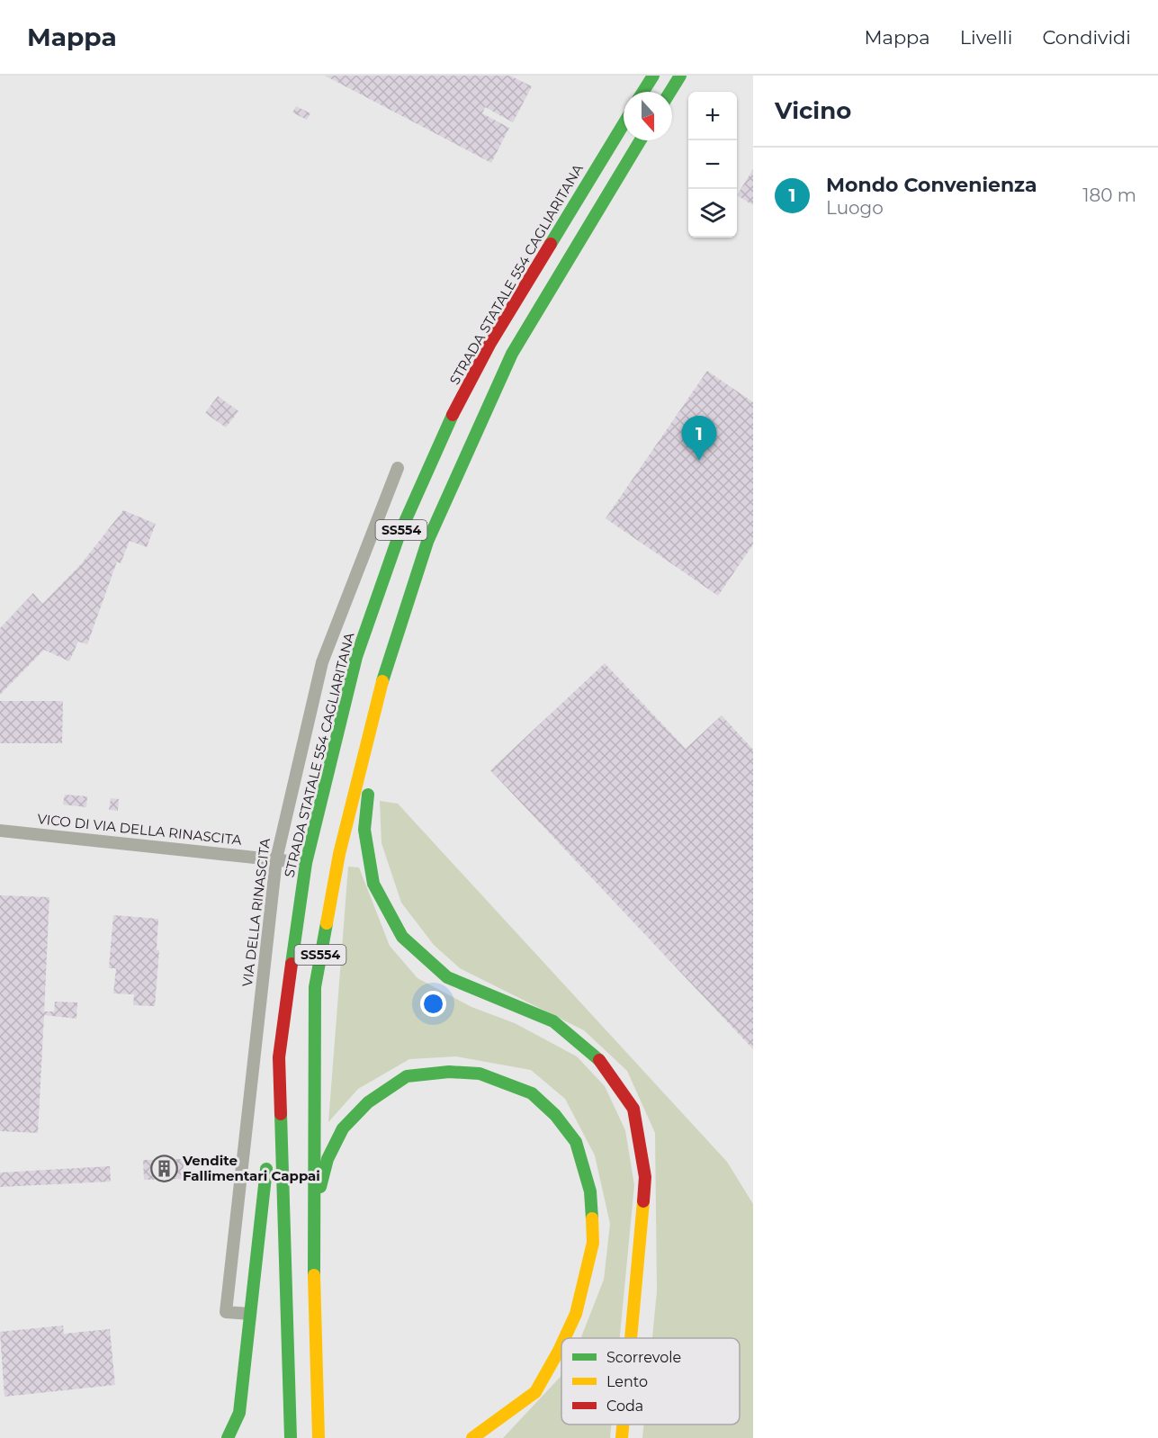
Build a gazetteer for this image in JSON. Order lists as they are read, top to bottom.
{
  "streets": {
    "highway": ["STRADA STATALE 554 CAGLIARITANA", "SS554"],
    "lane": ["VICO DI VIA DELLA RINASCITA", "VIA DELLA RINASCITA"]
  },
  "crossings": [
    ["STRADA STATALE 554 CAGLIARITANA", "VICO DI VIA DELLA RINASCITA"],
    ["VICO DI VIA DELLA RINASCITA", "VIA DELLA RINASCITA"]
  ],
  "places": {
    "building": ["Vendite Fallimentari Cappai"]
  },
  "legend": ["Scorrevole", "Lento", "Coda"],
  "north": "bottom",
  "page": {
    "header": "Mappa",
    "nav": ["Mappa", "Livelli", "Condividi"],
    "heading": "Vicino",
    "map_buttons": ["+", "−"],
    "list": [
      {
        "mark": "1",
        "name": "Mondo Convenienza",
        "note": "Luogo",
        "value": "180 m"
      }
    ],
    "pins": "1"
  }
}
